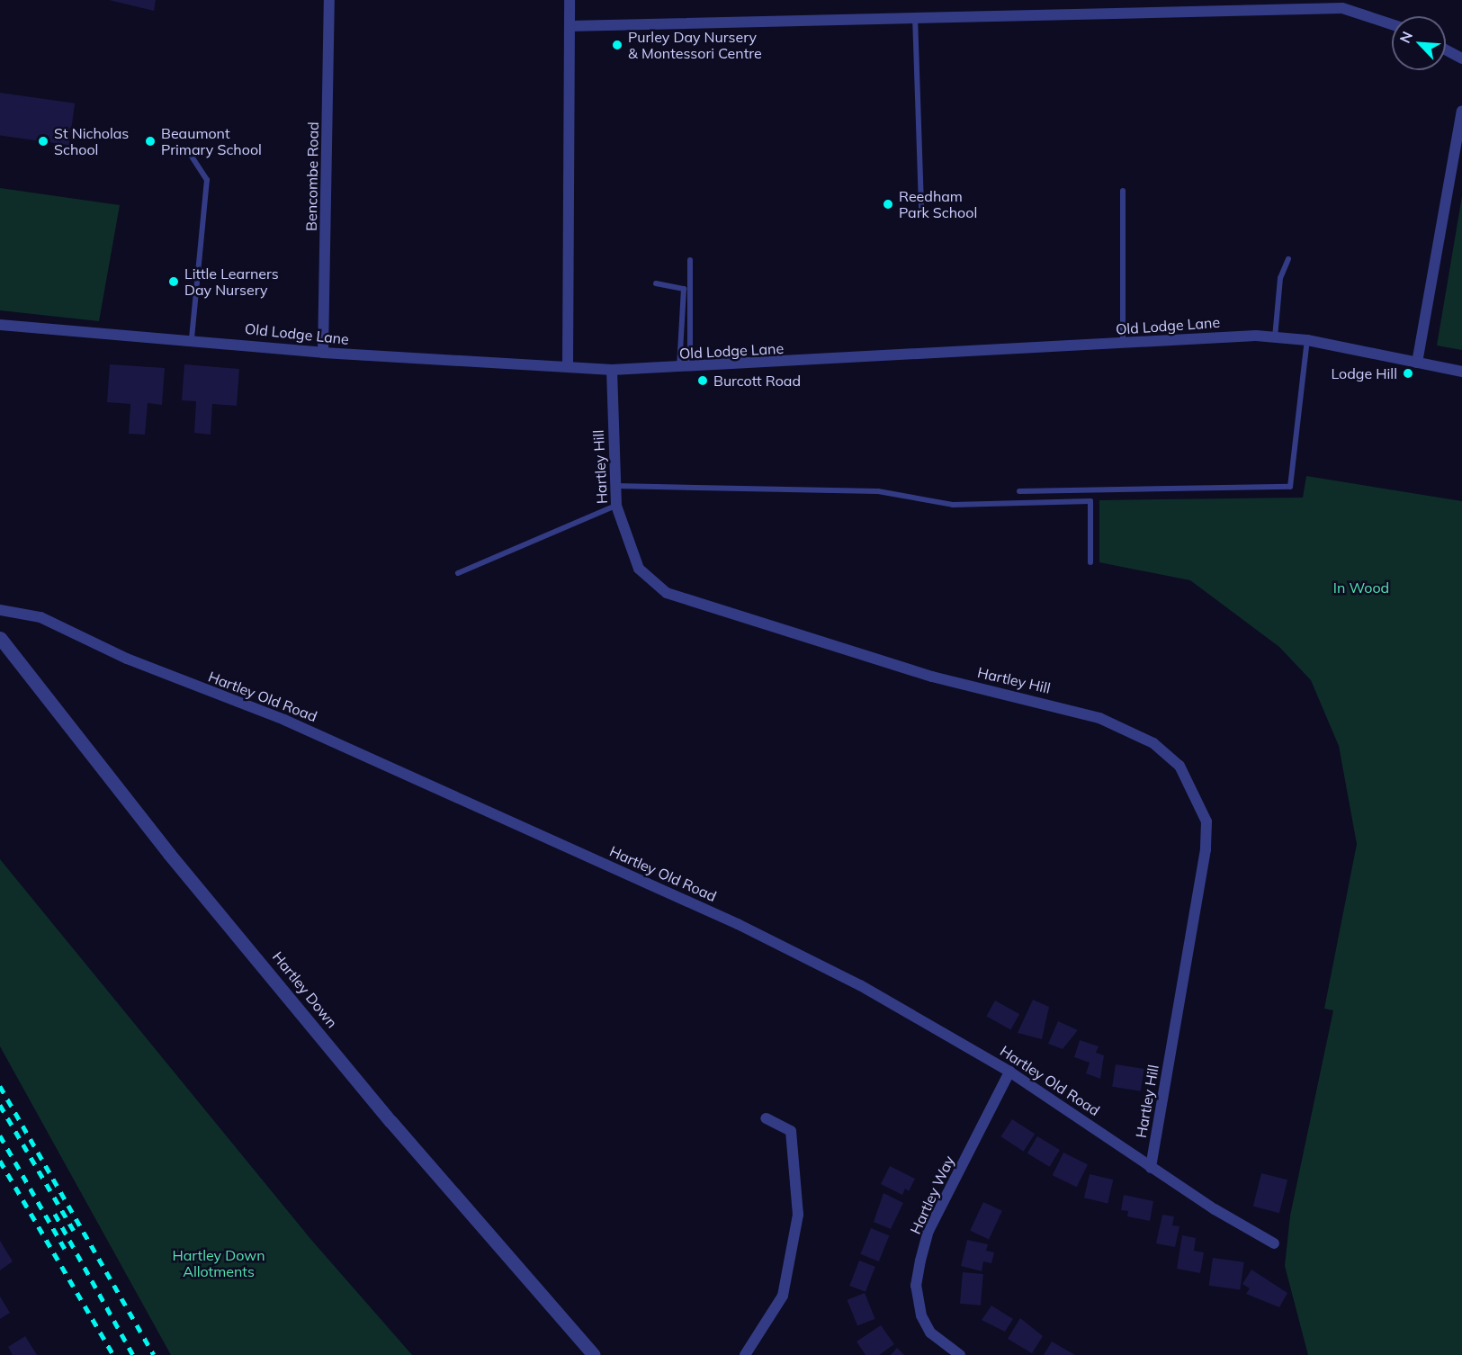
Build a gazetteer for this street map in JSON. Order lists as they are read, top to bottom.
{
  "streets": {
    "street": [
      "Bencombe Road",
      "Old Lodge Lane",
      "Hartley Hill",
      "Hartley Old Road",
      "Hartley Down",
      "Hartley Way"
    ]
  },
  "crossings": [
    ["Bencombe Road", "Old Lodge Lane"],
    ["Old Lodge Lane", "Hartley Hill"],
    ["Hartley Hill", "Hartley Old Road"],
    ["Hartley Old Road", "Hartley Way"]
  ],
  "parks": ["In Wood", "Hartley Down Allotments"],
  "places": [
    "Purley Day Nursery & Montessori Centre",
    "St Nicholas School",
    "Beaumont Primary School",
    "Reedham Park School",
    "Little Learners Day Nursery",
    "Lodge Hill",
    "Burcott Road"
  ],
  "north": "top left"
}
